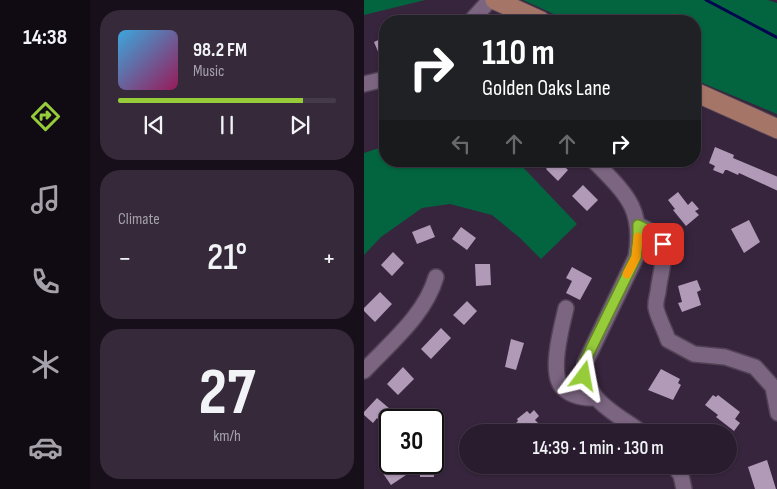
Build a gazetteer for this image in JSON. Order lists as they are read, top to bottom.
{
  "page": {
    "tabs": "14:38",
    "turn": ["110 m", "Golden Oaks Lane"],
    "song": ["98.2 FM", "Music"],
    "tile": [
      "Climate",
      ["27", "km/h"]
    ],
    "heat": ["−", "21°", "+"],
    "limit": "30",
    "trip": "14:39 · 1 min · 130 m"
  }
}
